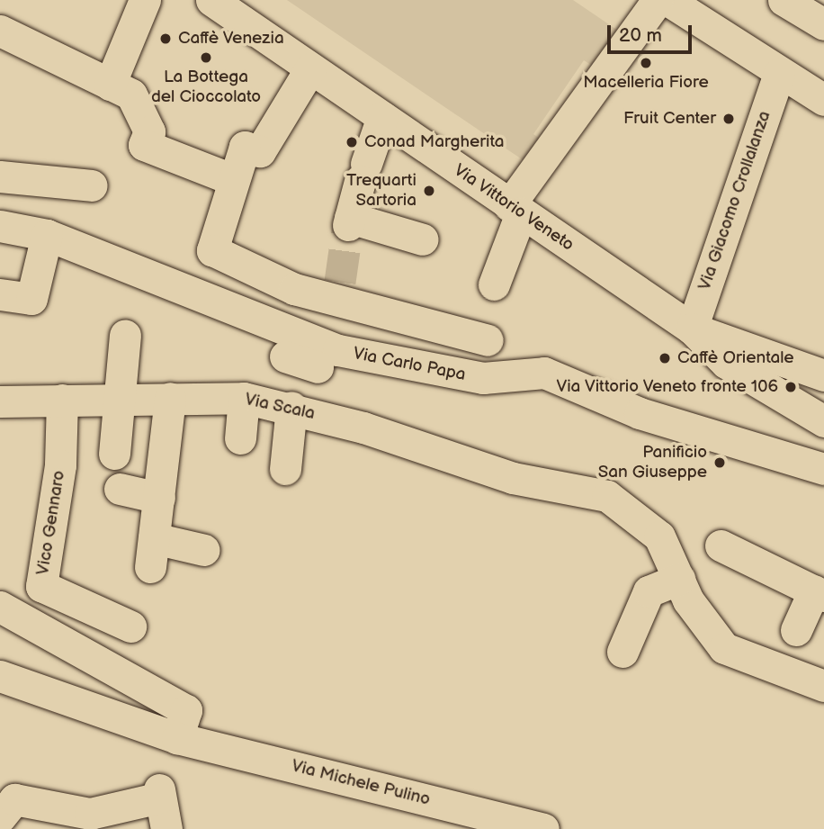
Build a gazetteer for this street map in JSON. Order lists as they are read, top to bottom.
{
  "streets": {
    "street": [
      "Via Giacomo Crollalanza",
      "Via Vittorio Veneto",
      "Via Carlo Papa",
      "Via Scala",
      "Vico Gennaro",
      "Via Michele Pulino"
    ]
  },
  "crossings": [
    ["Via Giacomo Crollalanza", "Via Vittorio Veneto"],
    ["Via Scala", "Vico Gennaro"]
  ],
  "places": [
    "Caffè Venezia",
    "La Bottega del Cioccolato",
    "Macelleria Fiore",
    "Fruit Center",
    "Conad Margherita",
    "Trequarti Sartoria",
    "Caffè Orientale",
    "Via Vittorio Veneto fronte 106",
    "Panificio San Giuseppe"
  ],
  "scale_bar": "20 m"
}
